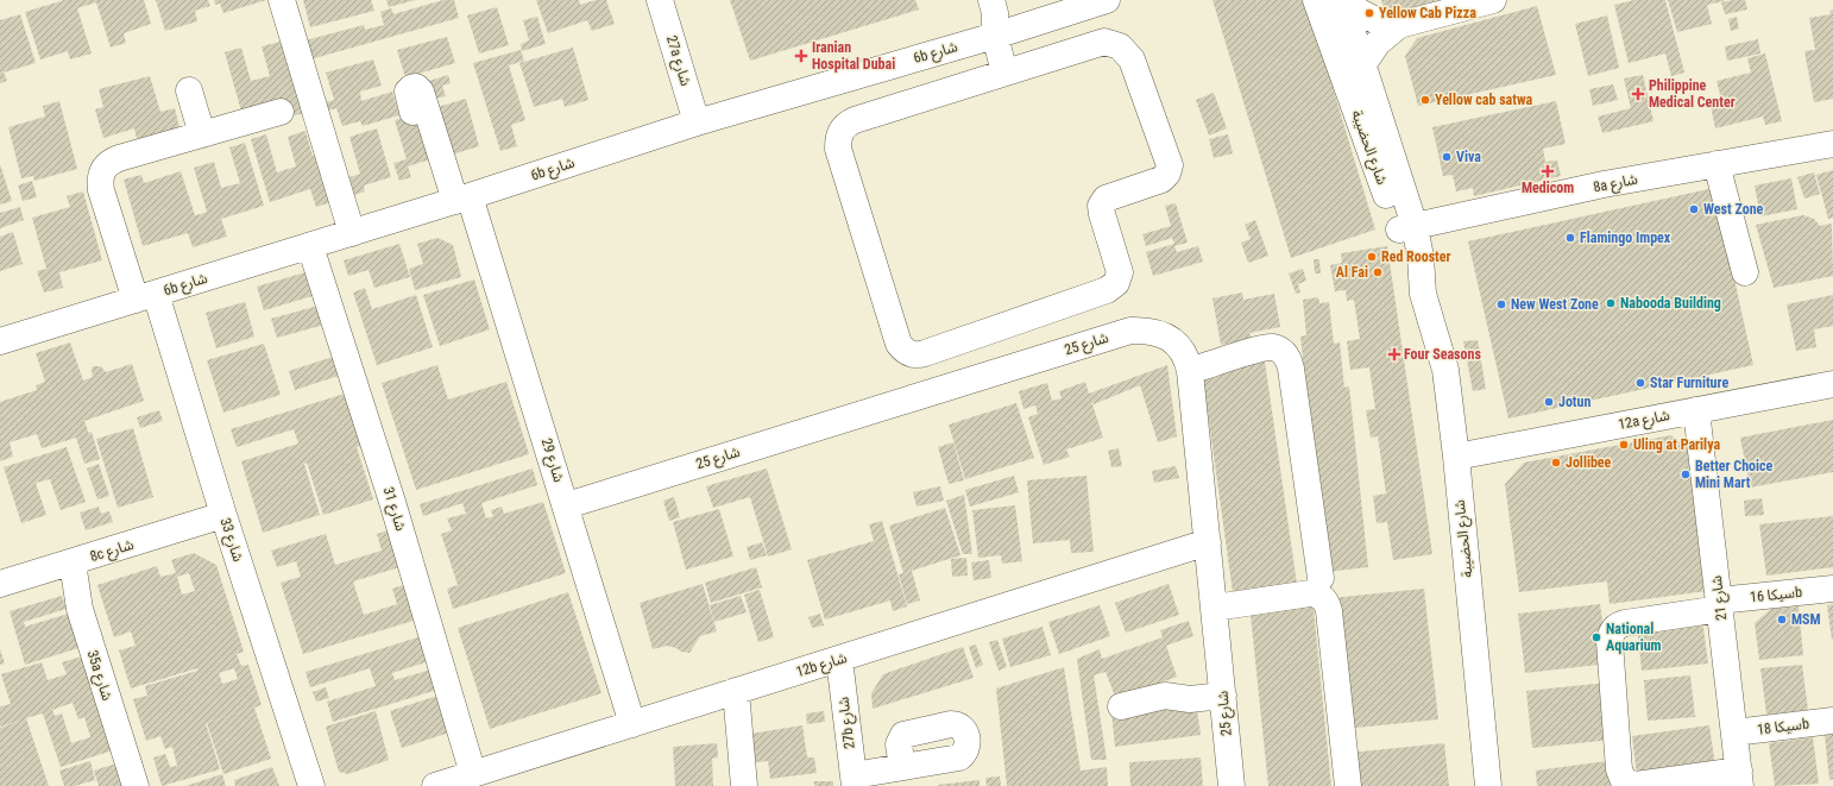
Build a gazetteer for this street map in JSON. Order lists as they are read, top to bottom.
{
  "streets": {
    "street": [
      "6b شارع",
      "27a شارع",
      "شارع الحضيبة",
      "8a شارع",
      "شارع 25",
      "12a شارع",
      "شارع 29",
      "شارع 31",
      "شارع 33",
      "8c شارع",
      "سيكا 16b",
      "شارع 21",
      "12b شارع",
      "35a شارع",
      "27b شارع",
      "سيكا 18b"
    ]
  },
  "crossings": [
    ["6b شارع", "27a شارع"],
    ["6b شارع", "شارع 29"],
    ["6b شارع", "شارع 31"],
    ["6b شارع", "شارع 33"],
    ["شارع الحضيبة", "8a شارع"],
    ["شارع الحضيبة", "12a شارع"],
    ["شارع 25", "شارع 29"],
    ["شارع 25", "12b شارع"],
    ["12a شارع", "شارع 21"],
    ["شارع 29", "12b شارع"],
    ["شارع 31", "12b شارع"],
    ["شارع 33", "8c شارع"],
    ["8c شارع", "35a شارع"],
    ["سيكا 16b", "شارع 21"],
    ["شارع 21", "سيكا 18b"],
    ["12b شارع", "27b شارع"]
  ],
  "places": {
    "other": [
      "Yellow Cab Pizza",
      "Yellow cab satwa",
      "Viva",
      "West Zone",
      "Flamingo Impex",
      "Red Rooster",
      "Al Fai",
      "Nabooda Building",
      "New West Zone",
      "Star Furniture",
      "Jotun",
      "Uling at Parilya",
      "Jollibee",
      "Better Choice Mini Mart",
      "MSM",
      "National Aquarium"
    ],
    "health": [
      "Iranian Hospital Dubai",
      "Philippine Medical Center",
      "Medicom",
      "Four Seasons"
    ]
  }
}
